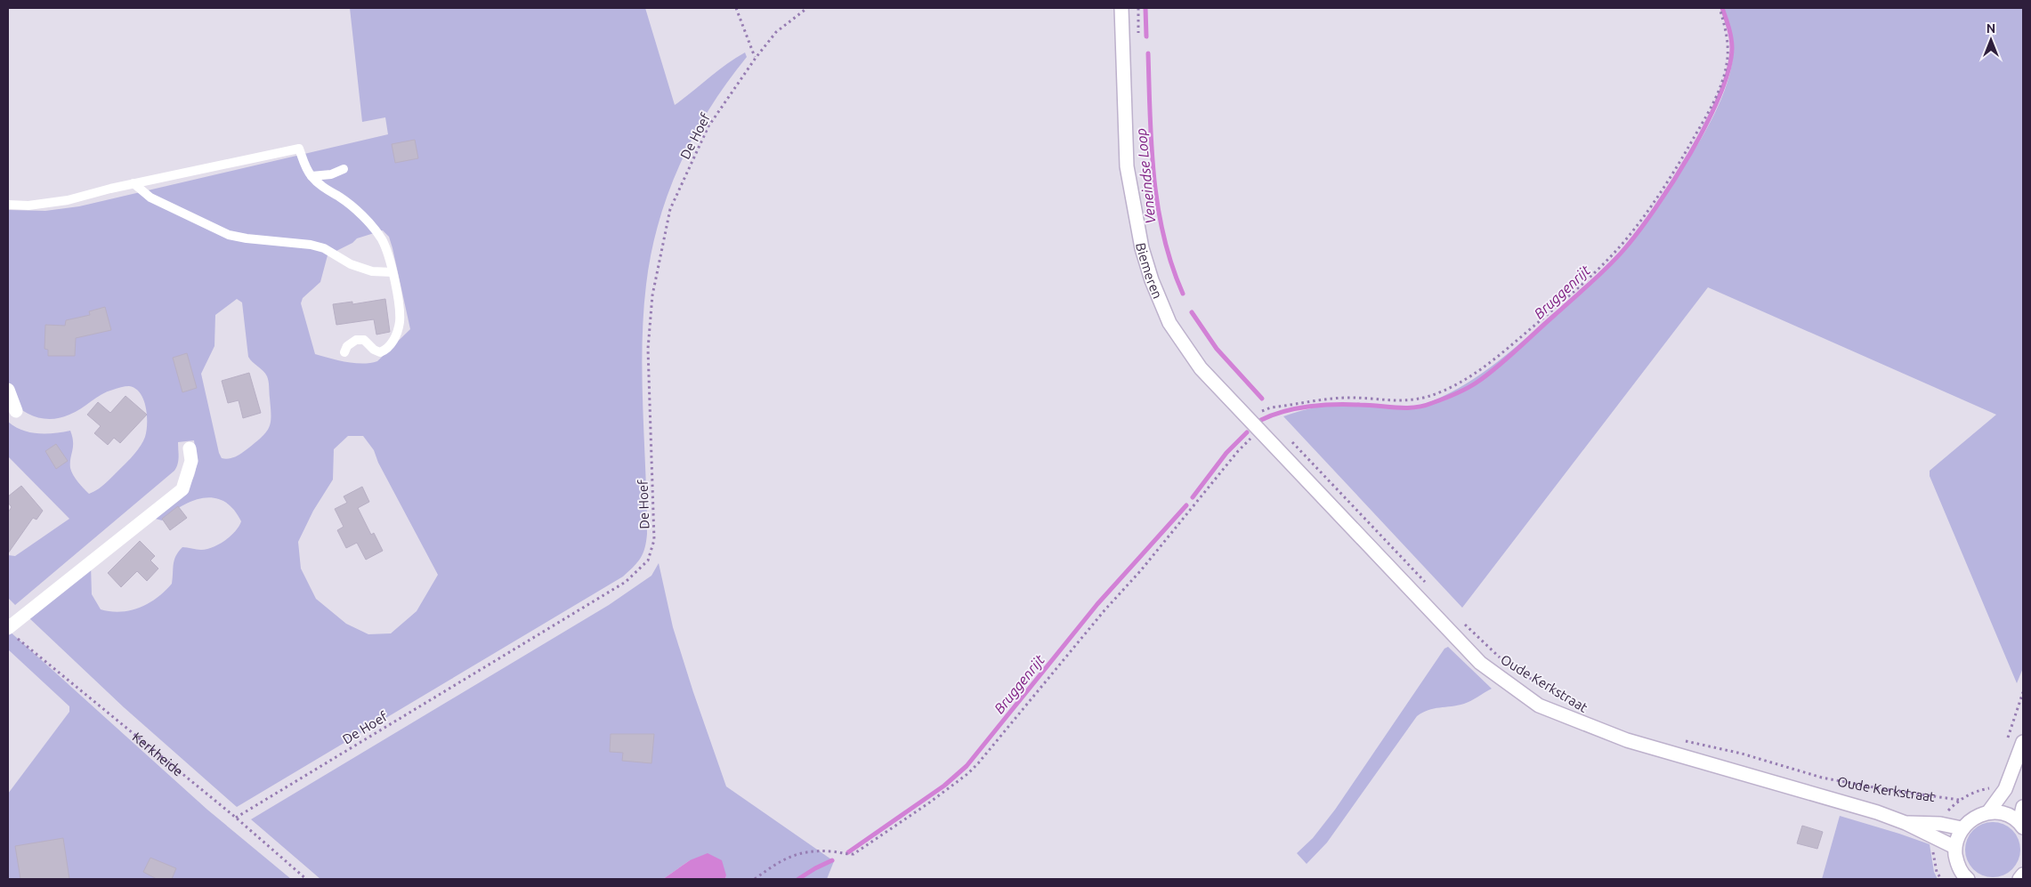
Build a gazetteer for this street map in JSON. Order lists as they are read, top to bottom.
{
  "streets": {
    "street": ["Biemeren", "Oude Kerkstraat"],
    "path": ["De Hoef", "Kerkheide"]
  },
  "crossings": [
    ["De Hoef", "Kerkheide"],
    ["Biemeren", "Oude Kerkstraat"]
  ],
  "water": ["Veneindse Loop", "Bruggenrijt"],
  "north": "top"
}
